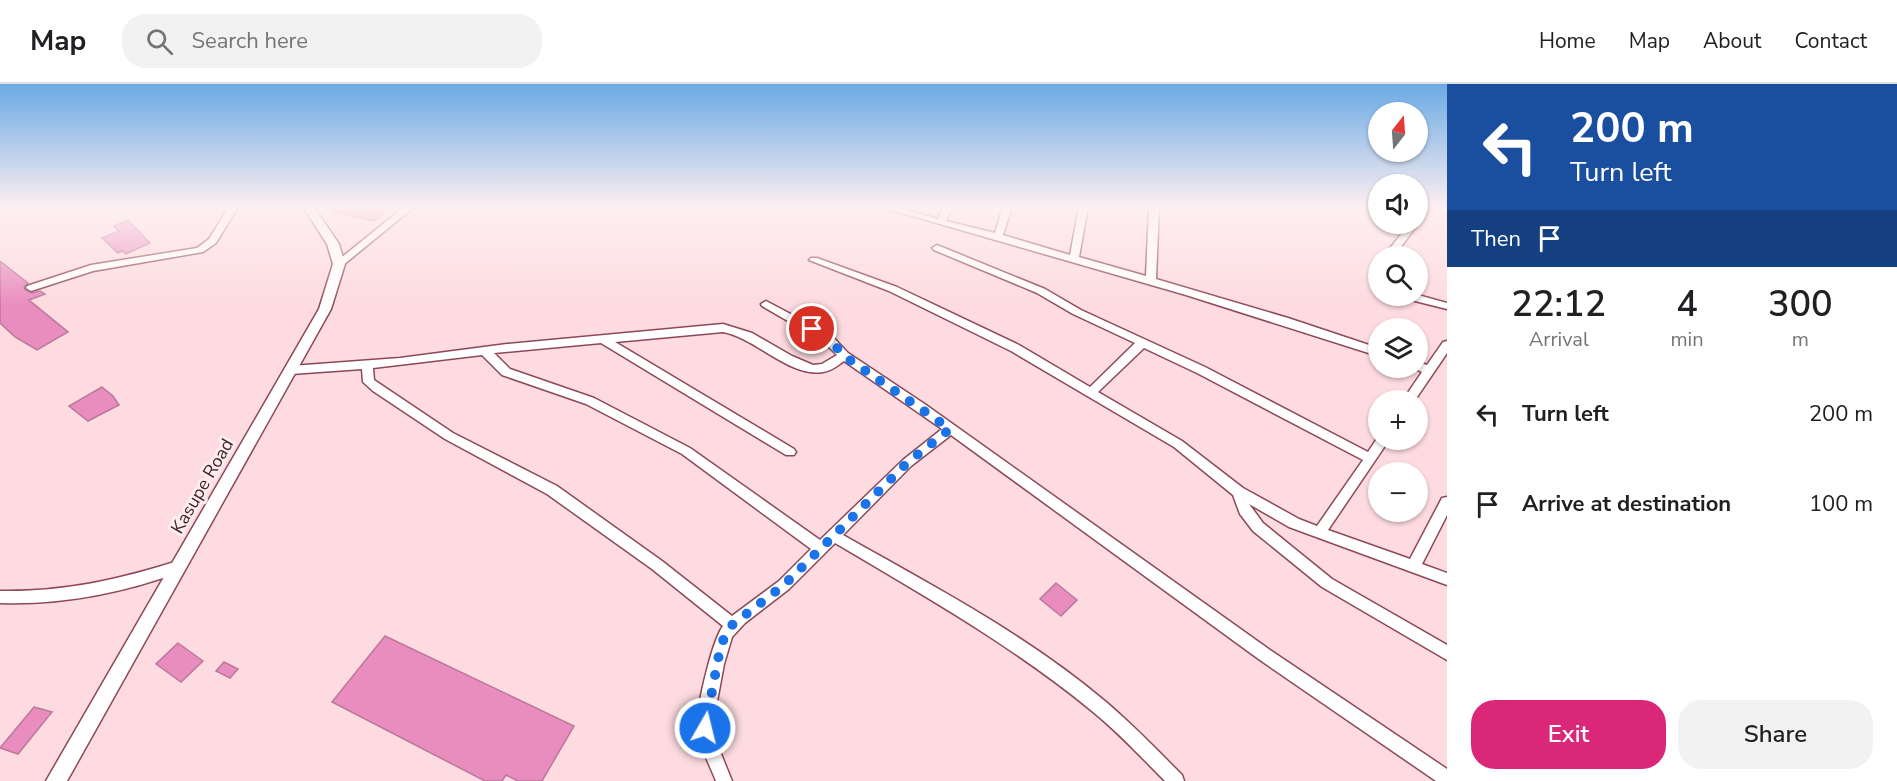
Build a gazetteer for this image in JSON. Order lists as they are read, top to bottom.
{
  "streets": {
    "street": ["Kasupe Road"]
  },
  "north": "top",
  "page": {
    "header": "Map",
    "search": "Search here",
    "nav": [
      "Home",
      "Map",
      "About",
      "Contact"
    ],
    "turn": ["200 m", "Turn left"],
    "map_buttons": ["+", "−"],
    "then": "Then",
    "eta": [
      "22:12",
      "Arrival",
      "4",
      "min",
      "300",
      "m"
    ],
    "list": [
      {
        "name": "Turn left",
        "value": "200 m"
      },
      {
        "name": "Arrive at destination",
        "value": "100 m"
      }
    ],
    "buttons": ["Exit", "Share"]
  }
}
